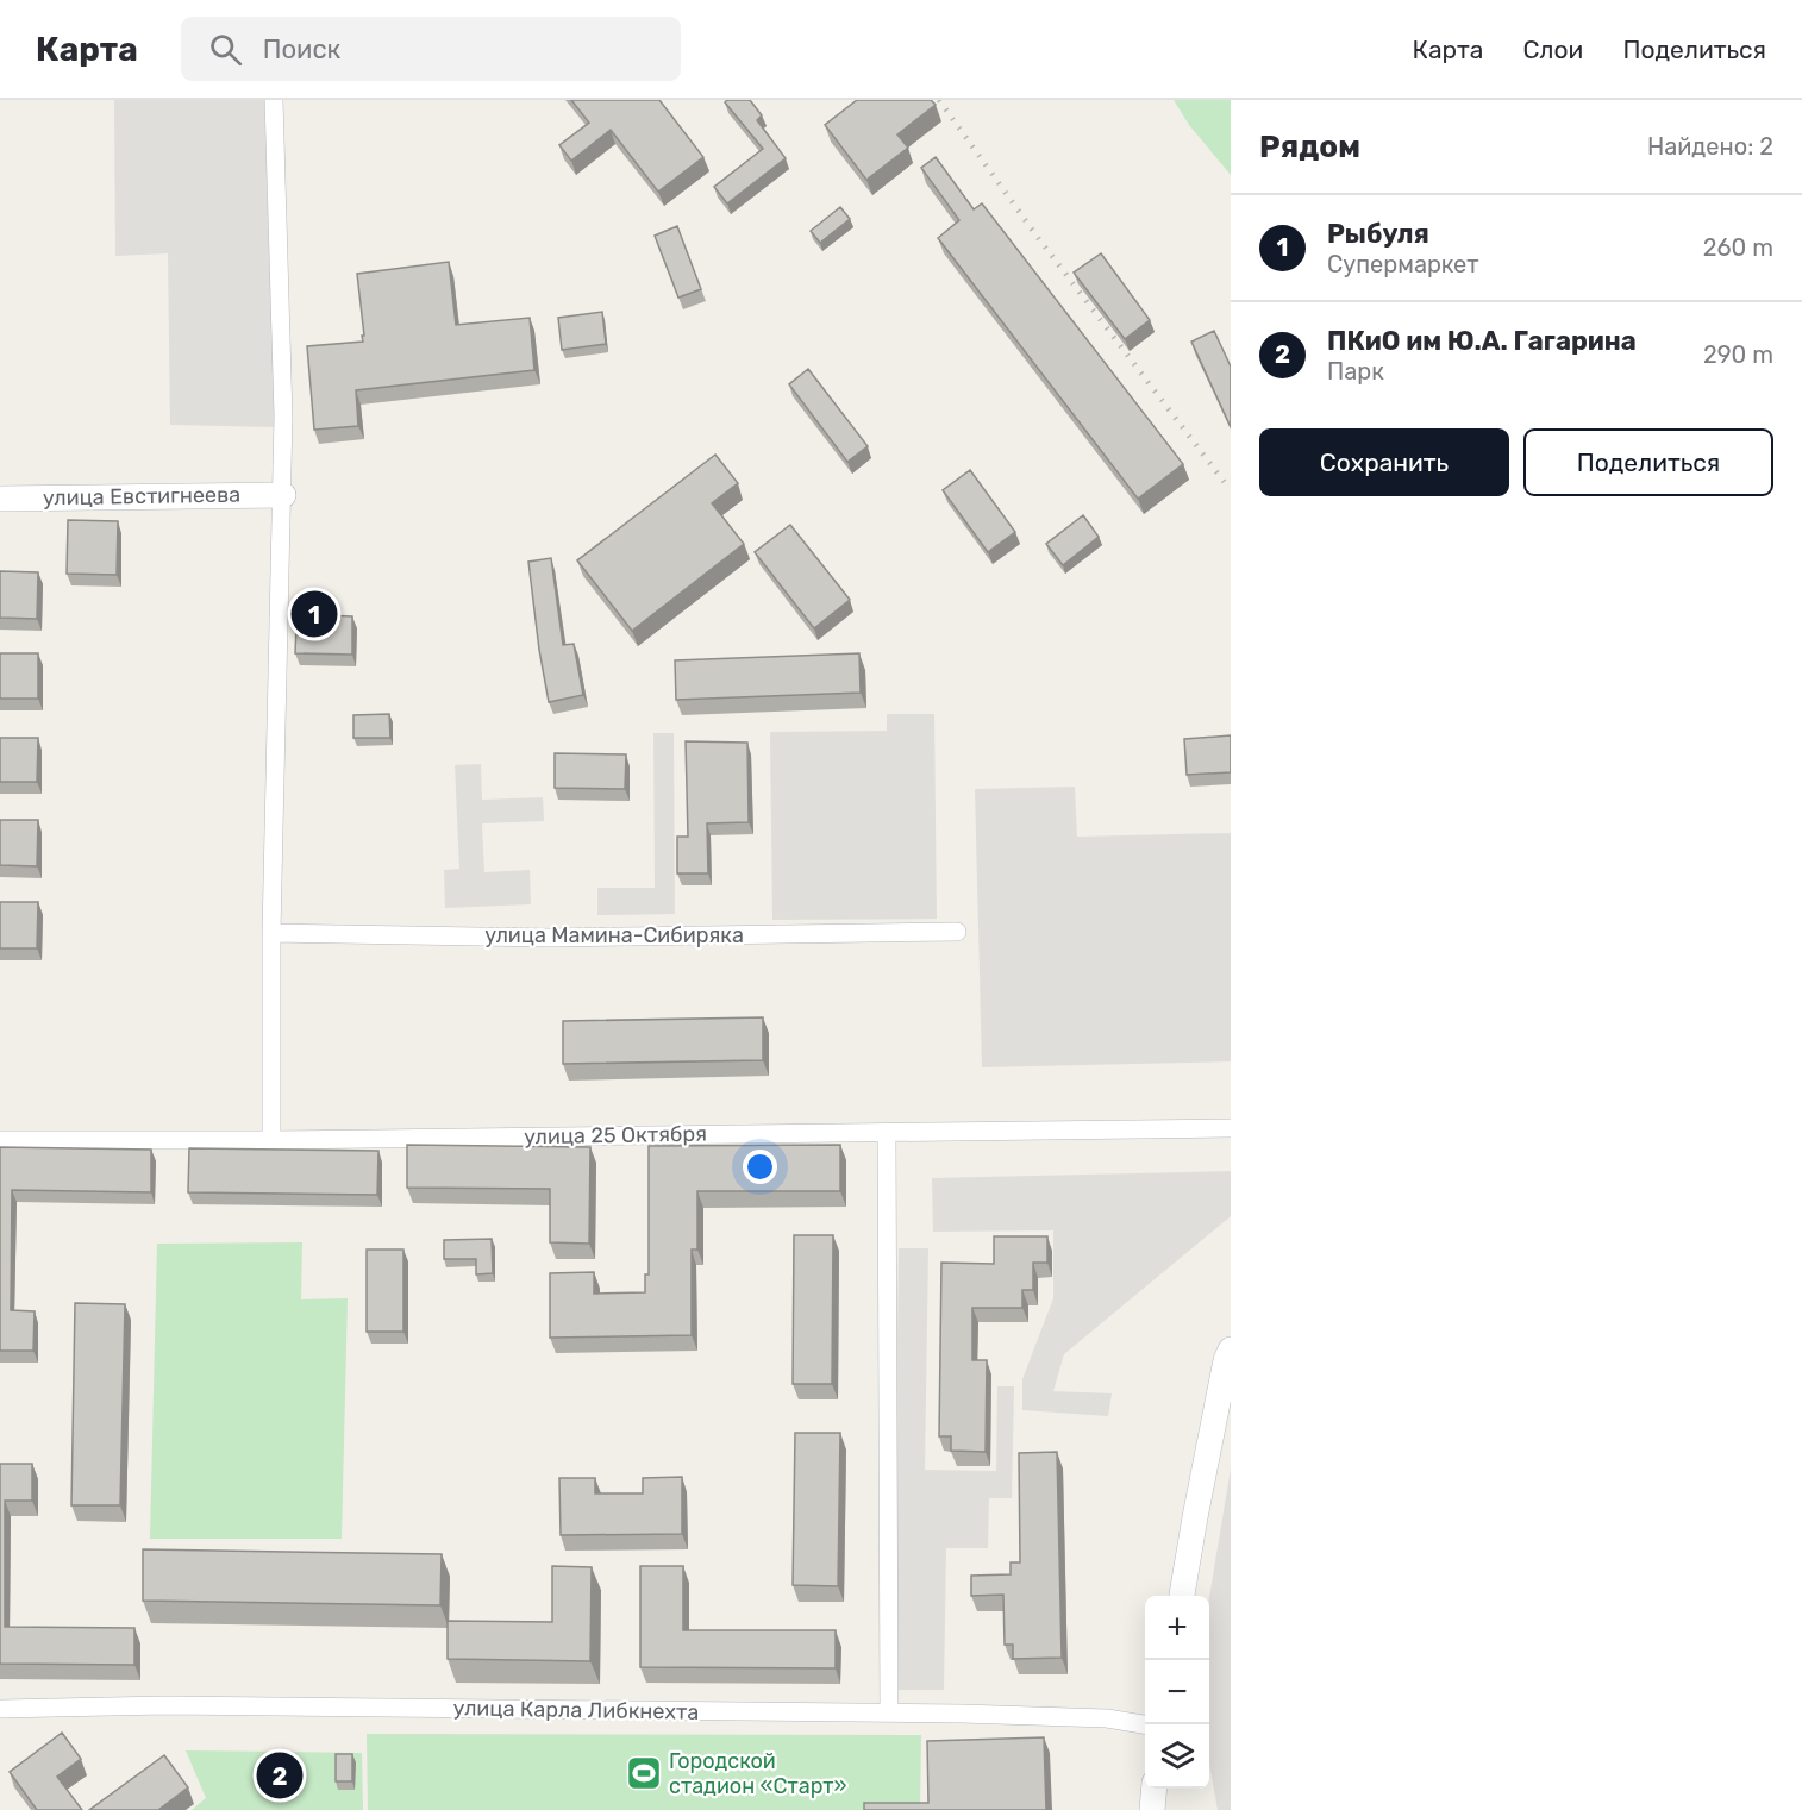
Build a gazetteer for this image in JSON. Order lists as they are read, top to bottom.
{
  "streets": {
    "street": [
      "улица Евстигнеева",
      "улица Мамина-Сибиряка",
      "улица 25 Октября",
      "улица Карла Либкнехта"
    ]
  },
  "places": {
    "sports": ["Городской стадион «Старт»"]
  },
  "page": {
    "header": "Карта",
    "search": "Поиск",
    "nav": ["Карта", "Слои", "Поделиться"],
    "heading": ["Рядом", "Найдено: 2"],
    "list": [
      {
        "mark": "1",
        "name": "Рыбуля",
        "note": "Супермаркет",
        "value": "260 m"
      },
      {
        "mark": "2",
        "name": "ПКиО им Ю.А. Гагарина",
        "note": "Парк",
        "value": "290 m"
      }
    ],
    "buttons": ["Сохранить", "Поделиться"],
    "pins": ["1", "2"],
    "map_buttons": ["+", "−"]
  }
}
